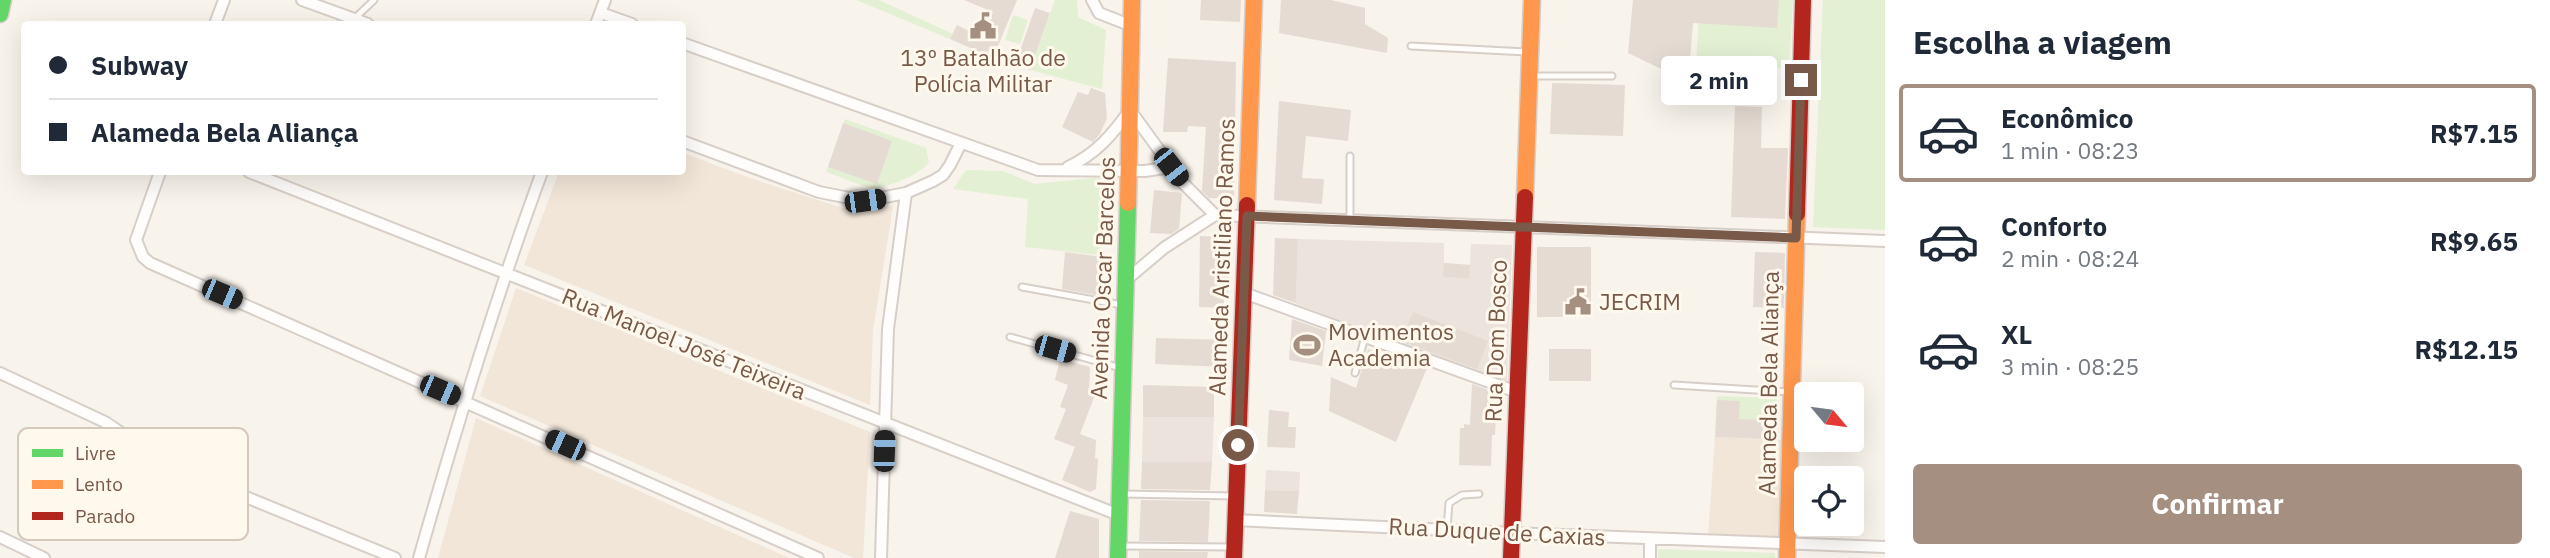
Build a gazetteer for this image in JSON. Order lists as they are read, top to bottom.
{
  "streets": {
    "main road": [
      "Alameda Aristiliano Ramos",
      "Avenida Oscar Barcelos",
      "Rua Dom Bosco",
      "Alameda Bela Aliança"
    ],
    "street": ["Rua Manoel José Teixeira", "Rua Duque de Caxias"]
  },
  "crossings": [
    ["Alameda Aristiliano Ramos", "Rua Duque de Caxias"],
    ["Avenida Oscar Barcelos", "Rua Manoel José Teixeira"],
    ["Rua Dom Bosco", "Rua Duque de Caxias"],
    ["Alameda Bela Aliança", "Rua Duque de Caxias"]
  ],
  "places": {
    "public building": ["13º Batalhão de Polícia Militar", "JECRIM"],
    "sports": ["Movimentos Academia"]
  },
  "legend": ["Livre", "Lento", "Parado"],
  "north": "bottom right",
  "page": {
    "heading": "Escolha a viagem",
    "banner": ["Subway", "Alameda Bela Aliança"],
    "bubble": "2 min",
    "list": [
      {
        "name": "Econômico",
        "note": "1 min · 08:23",
        "value": "R$7.15"
      },
      {
        "name": "Conforto",
        "note": "2 min · 08:24",
        "value": "R$9.65"
      },
      {
        "name": "XL",
        "note": "3 min · 08:25",
        "value": "R$12.15"
      }
    ],
    "buttons": "Confirmar"
  }
}
